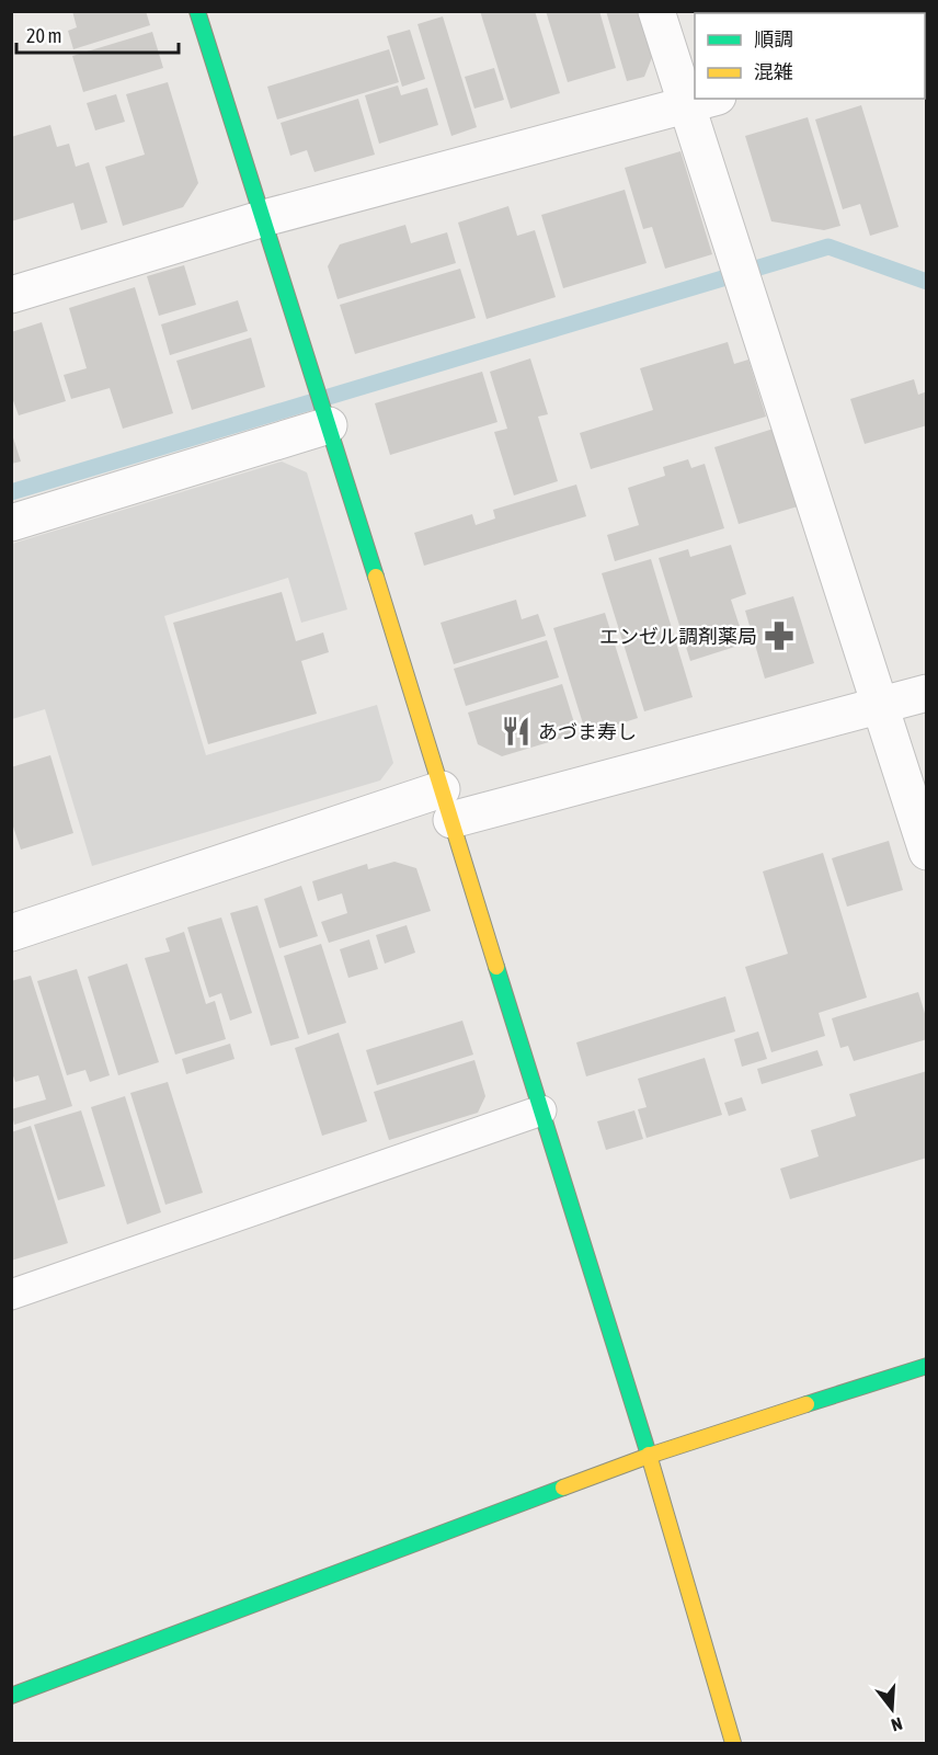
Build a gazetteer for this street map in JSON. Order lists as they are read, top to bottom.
{
  "places": {
    "pharmacy": ["エンゼル調剤薬局"],
    "restaurant": ["あづま寿し"]
  },
  "legend": ["順調", "混雑"],
  "scale_bar": "20 m",
  "north": "bottom"
}
